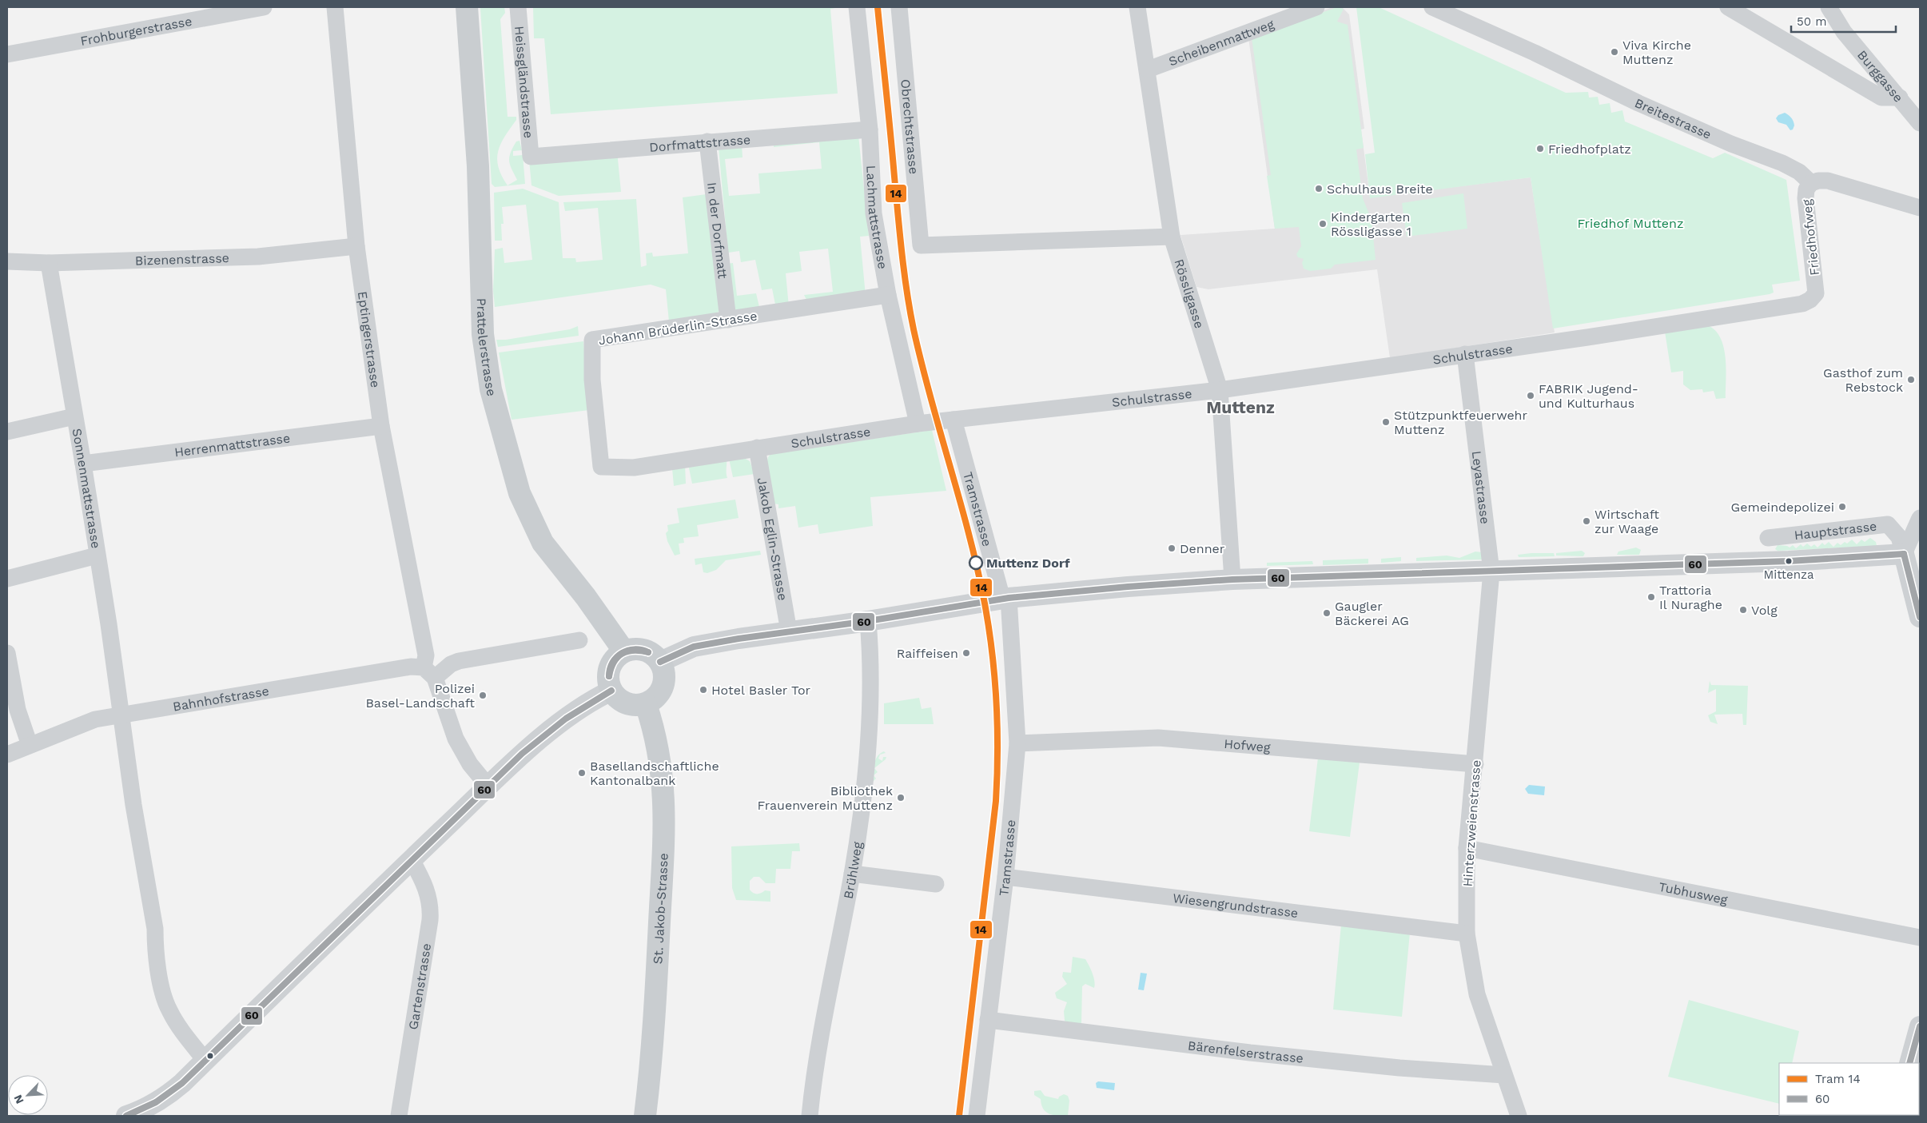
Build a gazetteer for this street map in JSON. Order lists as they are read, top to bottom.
{
  "streets": {
    "main road": ["Prattelerstrasse", "St. Jakob-Strasse"],
    "street": [
      "Frohburgerstrasse",
      "Scheibenmattweg",
      "Burggasse",
      "Heissgländstrasse",
      "Breitestrasse",
      "Obrechtstrasse",
      "Dorfmattstrasse",
      "Lachmattstrasse",
      "In der Dorfmatt",
      "Friedhofweg",
      "Bizenenstrasse",
      "Rössligasse",
      "Johann Brüderlin-Strasse",
      "Eptingerstrasse",
      "Schulstrasse",
      "Herrenmattstrasse",
      "Leyastrasse",
      "Sonnenmattstrasse",
      "Tramstrasse",
      "Hauptstrasse",
      "Jakob Eglin-Strasse",
      "Bahnhofstrasse",
      "Hofweg",
      "Hinterzweienstrasse",
      "Brühlweg",
      "Tubhusweg",
      "Wiesengrundstrasse",
      "Gartenstrasse",
      "Bärenfelserstrasse"
    ]
  },
  "crossings": [
    ["Scheibenmattweg", "Rössligasse"],
    ["Heissgländstrasse", "Dorfmattstrasse"],
    ["Breitestrasse", "Friedhofweg"],
    ["Obrechtstrasse", "Rössligasse"],
    ["Dorfmattstrasse", "Lachmattstrasse"],
    ["Dorfmattstrasse", "In der Dorfmatt"],
    ["Lachmattstrasse", "Johann Brüderlin-Strasse"],
    ["Lachmattstrasse", "Schulstrasse"],
    ["In der Dorfmatt", "Johann Brüderlin-Strasse"],
    ["Friedhofweg", "Schulstrasse"],
    ["Bizenenstrasse", "Eptingerstrasse"],
    ["Bizenenstrasse", "Sonnenmattstrasse"],
    ["Rössligasse", "Schulstrasse"],
    ["Rössligasse", "Hauptstrasse"],
    ["Johann Brüderlin-Strasse", "Schulstrasse"],
    ["Eptingerstrasse", "Herrenmattstrasse"],
    ["Eptingerstrasse", "Bahnhofstrasse"],
    ["Prattelerstrasse", "Hauptstrasse"],
    ["Prattelerstrasse", "St. Jakob-Strasse"],
    ["Schulstrasse", "Leyastrasse"],
    ["Schulstrasse", "Tramstrasse"],
    ["Schulstrasse", "Jakob Eglin-Strasse"],
    ["Herrenmattstrasse", "Sonnenmattstrasse"],
    ["Leyastrasse", "Hauptstrasse"],
    ["Leyastrasse", "Hinterzweienstrasse"],
    ["Sonnenmattstrasse", "Bahnhofstrasse"],
    ["Tramstrasse", "Hauptstrasse"],
    ["Tramstrasse", "Hofweg"],
    ["Tramstrasse", "Wiesengrundstrasse"],
    ["Tramstrasse", "Bärenfelserstrasse"],
    ["Hauptstrasse", "Jakob Eglin-Strasse"],
    ["Hauptstrasse", "Hinterzweienstrasse"],
    ["Hauptstrasse", "Brühlweg"],
    ["Hauptstrasse", "St. Jakob-Strasse"],
    ["Hofweg", "Hinterzweienstrasse"],
    ["Hinterzweienstrasse", "Tubhusweg"],
    ["Hinterzweienstrasse", "Wiesengrundstrasse"],
    ["Hinterzweienstrasse", "Bärenfelserstrasse"]
  ],
  "districts": ["Muttenz"],
  "parks": ["Friedhof Muttenz"],
  "places": [
    "Viva Kirche Muttenz",
    "Friedhofplatz",
    "Schulhaus Breite",
    "Kindergarten Rössligasse 1",
    "Gasthof zum Rebstock",
    "FABRIK Jugend- und Kulturhaus",
    "Stützpunktfeuerwehr Muttenz",
    "Gemeindepolizei",
    "Wirtschaft zur Waage",
    "Denner",
    "Mittenza",
    "Muttenz Dorf",
    "Trattoria Il Nuraghe",
    "Volg",
    "Gaugler Bäckerei AG",
    "Raiffeisen",
    "Hotel Basler Tor",
    "Polizei Basel-Landschaft",
    "Basellandschaftliche Kantonalbank",
    "Bibliothek Frauenverein Muttenz"
  ],
  "lines": ["tram line 14", "transit line 60"],
  "legend": ["Tram 14", "60"],
  "scale_bar": "50 m",
  "north": "bottom left"
}
